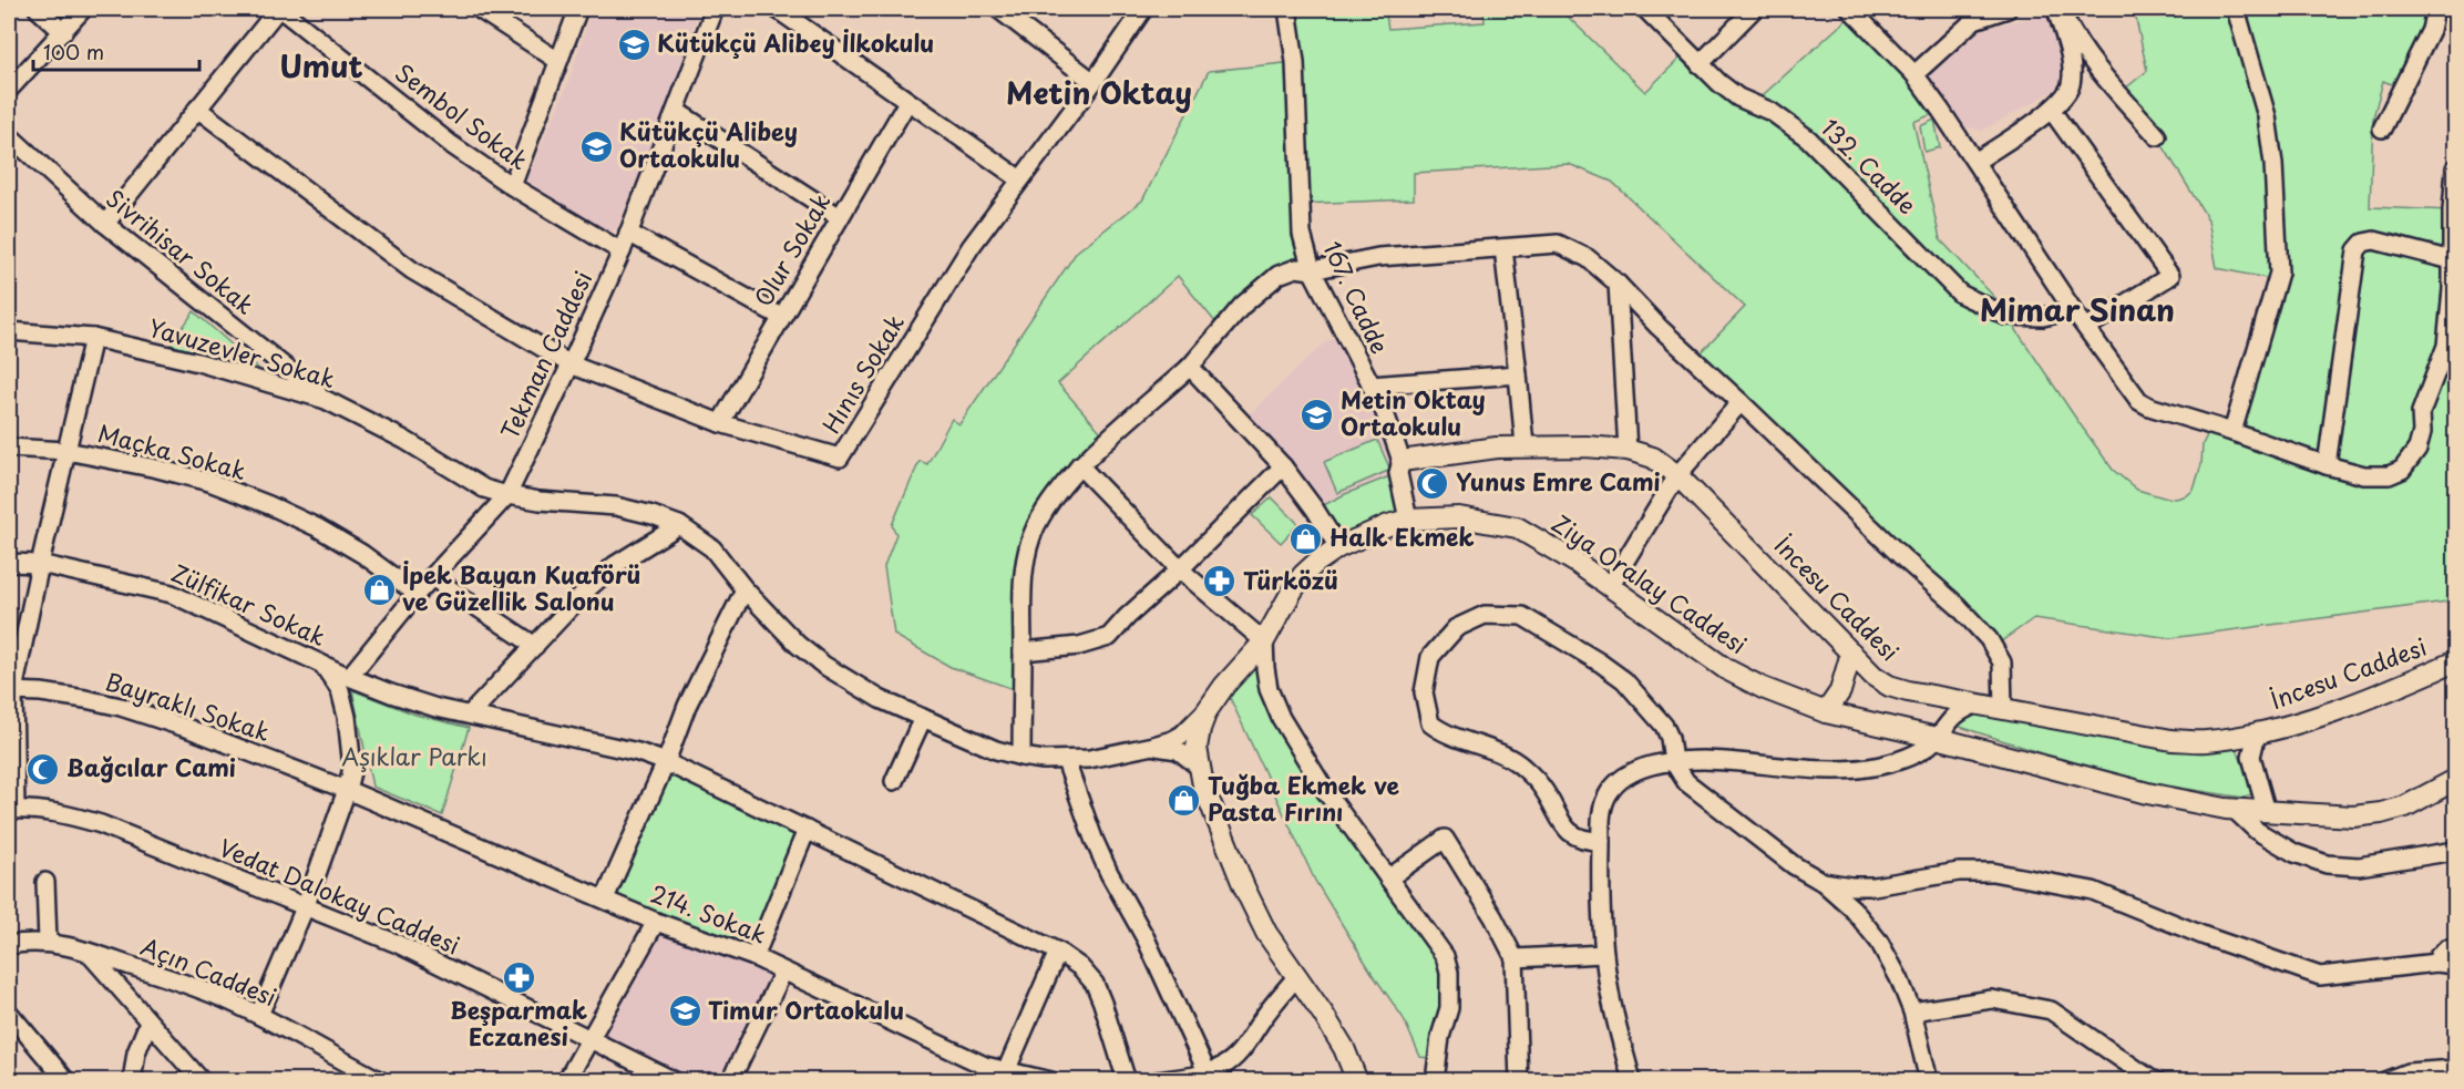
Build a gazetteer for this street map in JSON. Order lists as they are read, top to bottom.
{
  "streets": {
    "main road": ["Ziya Oralay Caddesi", "İncesu Caddesi"],
    "street": [
      "Sembol Sokak",
      "132. Cadde",
      "Olur Sokak",
      "Sivrihisar Sokak",
      "167. Cadde",
      "Yavuzevler Sokak",
      "Tekman Caddesi",
      "Hınıs Sokak",
      "Maçka Sokak",
      "Zülfikar Sokak",
      "Bayraklı Sokak",
      "Vedat Dalokay Caddesi",
      "214. Sokak",
      "Açın Caddesi"
    ]
  },
  "crossings": [
    ["Sembol Sokak", "Tekman Caddesi"],
    ["Olur Sokak", "Hınıs Sokak"],
    ["Sivrihisar Sokak", "Yavuzevler Sokak"],
    ["167. Cadde", "Ziya Oralay Caddesi"],
    ["167. Cadde", "İncesu Caddesi"],
    ["Yavuzevler Sokak", "Tekman Caddesi"],
    ["Yavuzevler Sokak", "Ziya Oralay Caddesi"],
    ["Tekman Caddesi", "Hınıs Sokak"],
    ["Tekman Caddesi", "Maçka Sokak"],
    ["Tekman Caddesi", "Zülfikar Sokak"],
    ["Bayraklı Sokak", "214. Sokak"]
  ],
  "districts": ["Umut", "Metin Oktay", "Mimar Sinan"],
  "parks": ["Aşıklar Parkı"],
  "places": {
    "school or university": [
      "Kütükçü Alibey İlkokulu",
      "Kütükçü Alibey Ortaokulu",
      "Metin Oktay Ortaokulu",
      "Timur Ortaokulu"
    ],
    "mosque": ["Yunus Emre Cami", "Bağcılar Cami"],
    "shop": ["Halk Ekmek", "İpek Bayan Kuaförü ve Güzellik Salonu", "Tuğba Ekmek ve Pasta Fırını"],
    "pharmacy": ["Türközü", "Beşparmak Eczanesi"]
  },
  "scale_bar": "100 m"
}
